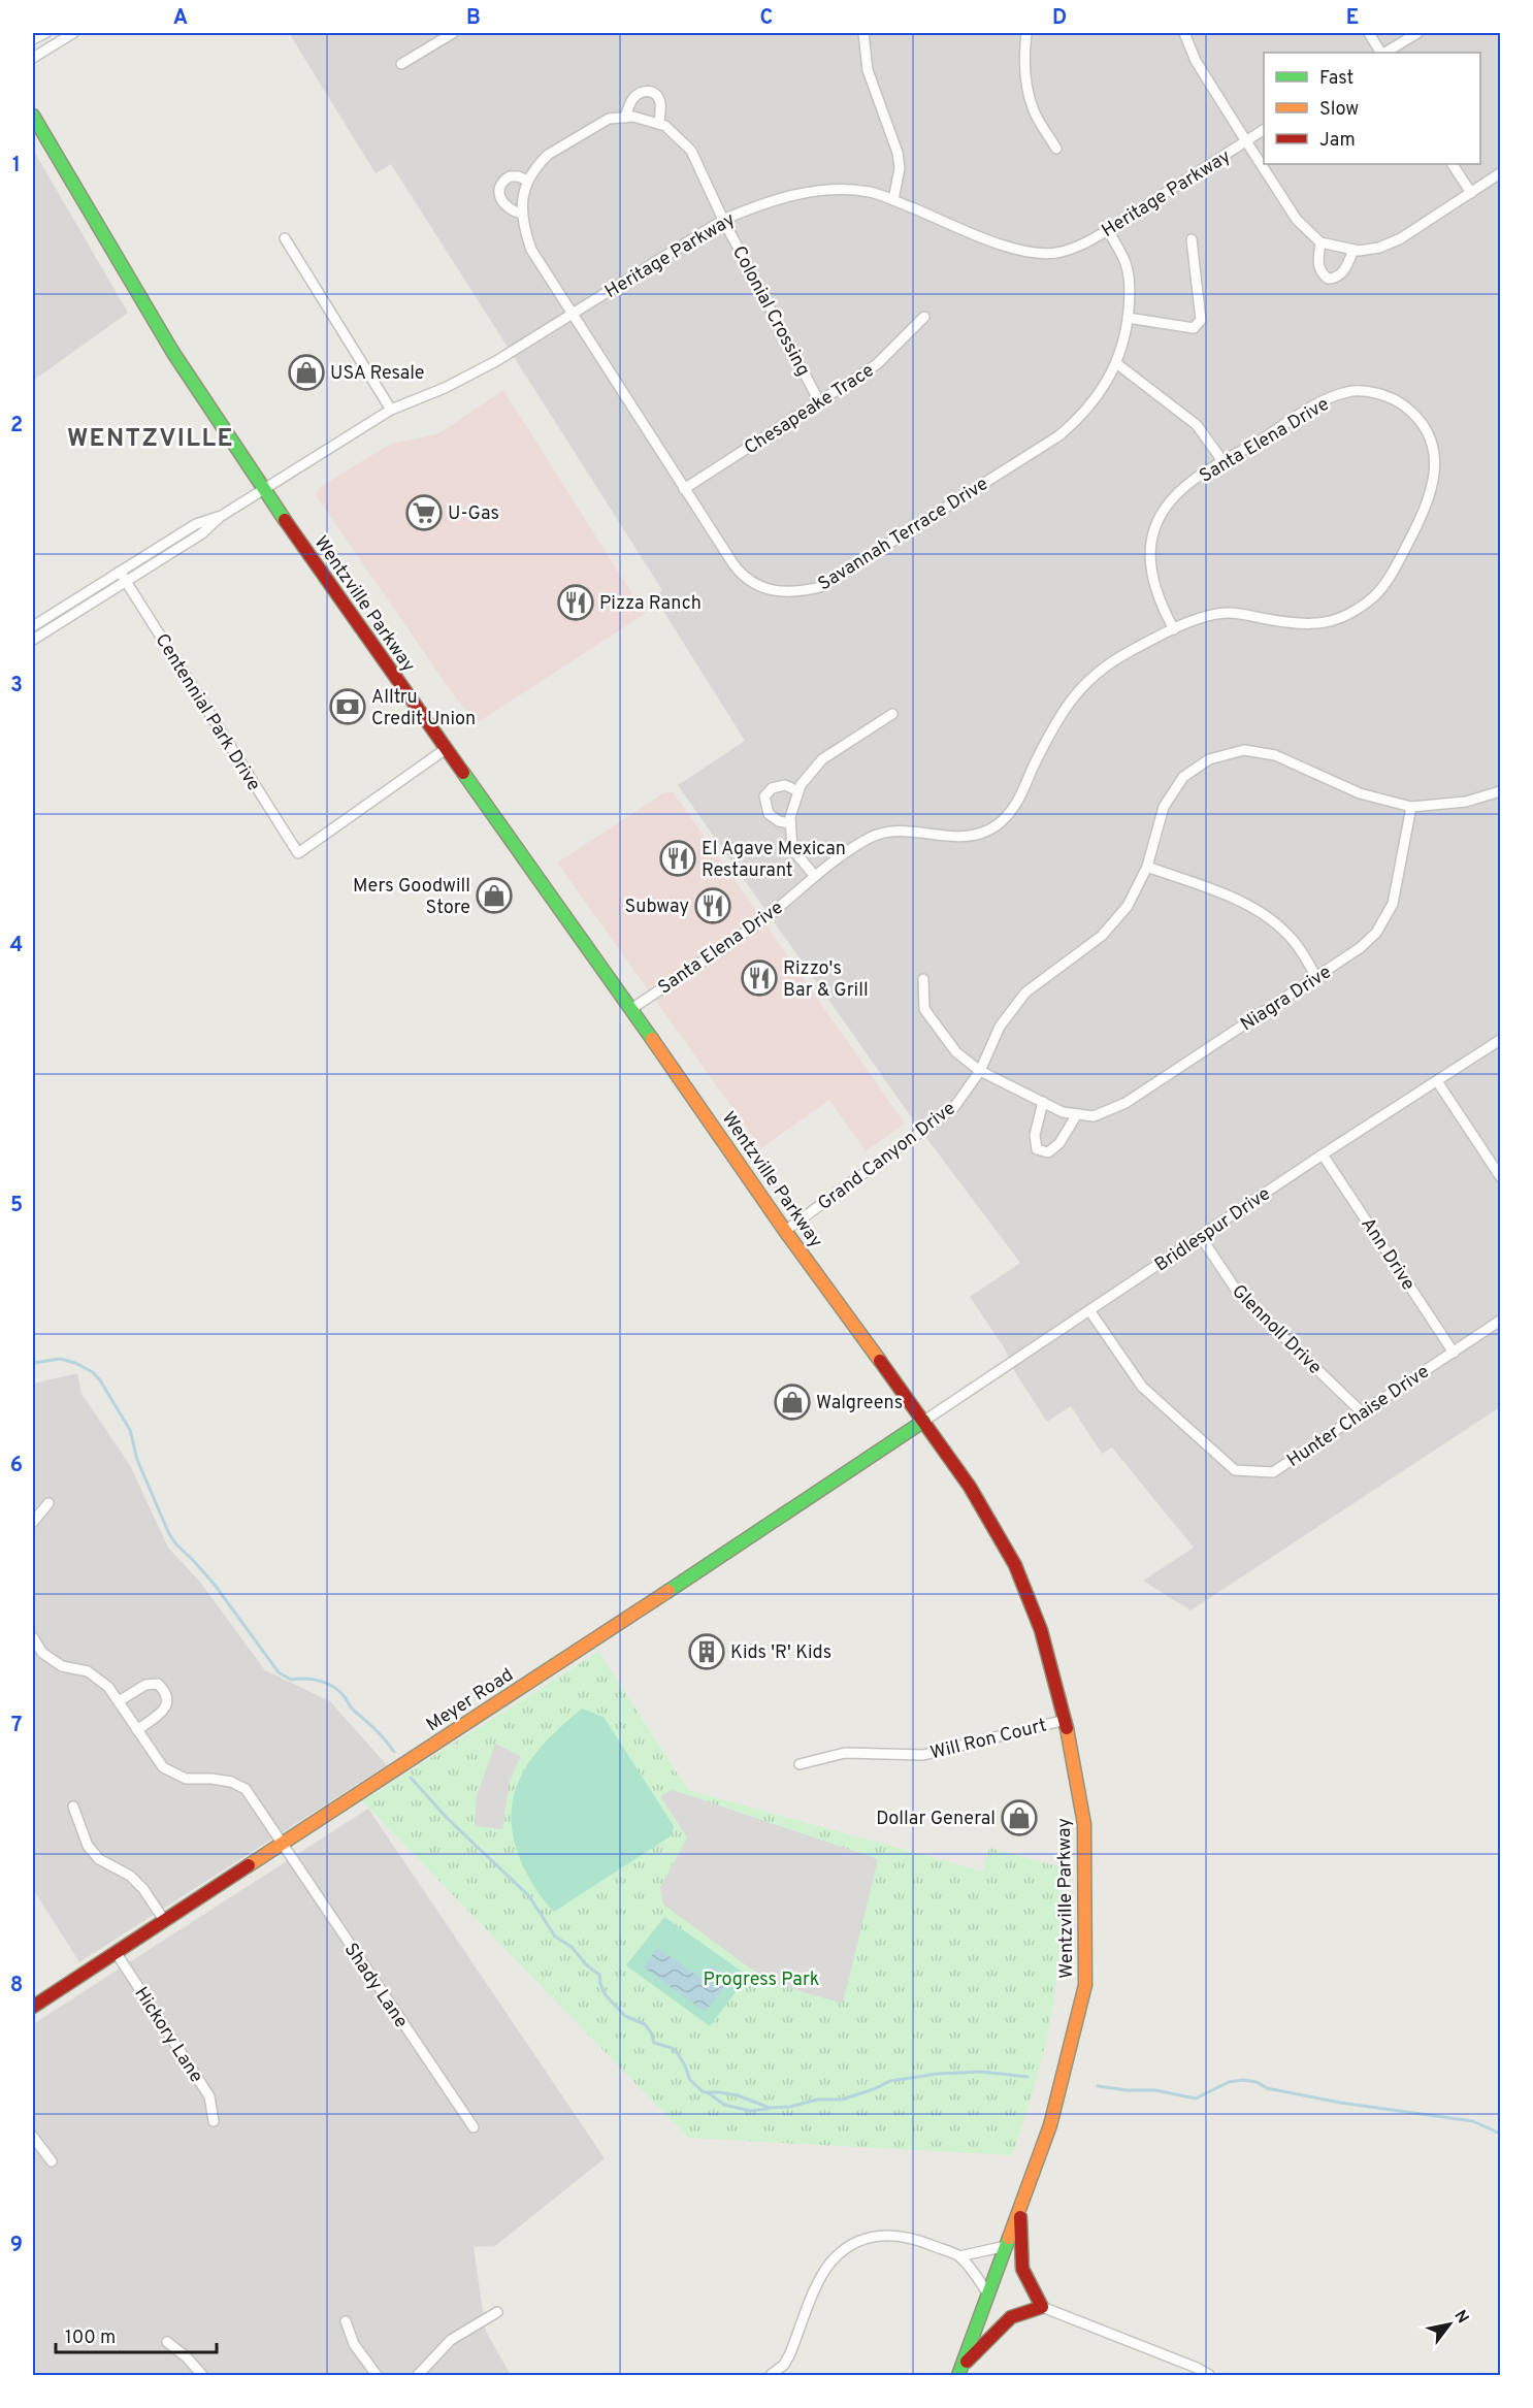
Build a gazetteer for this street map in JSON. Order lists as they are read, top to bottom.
{
  "streets": {
    "main road": ["Wentzville Parkway", "Meyer Road"],
    "street": [
      "Heritage Parkway",
      "Colonial Crossing",
      "Chesapeake Trace",
      "Santa Elena Drive",
      "Savannah Terrace Drive",
      "Centennial Park Drive",
      "Niagra Drive",
      "Grand Canyon Drive",
      "Bridlespur Drive",
      "Ann Drive",
      "Glennoll Drive",
      "Hunter Chaise Drive",
      "Will Ron Court",
      "Shady Lane",
      "Hickory Lane"
    ]
  },
  "crossings": [
    ["Heritage Parkway", "Colonial Crossing"],
    ["Heritage Parkway", "Savannah Terrace Drive"],
    ["Heritage Parkway", "Wentzville Parkway"],
    ["Colonial Crossing", "Chesapeake Trace"],
    ["Colonial Crossing", "Savannah Terrace Drive"],
    ["Chesapeake Trace", "Savannah Terrace Drive"],
    ["Santa Elena Drive", "Wentzville Parkway"],
    ["Wentzville Parkway", "Centennial Park Drive"],
    ["Wentzville Parkway", "Grand Canyon Drive"],
    ["Wentzville Parkway", "Bridlespur Drive"],
    ["Wentzville Parkway", "Meyer Road"],
    ["Wentzville Parkway", "Will Ron Court"],
    ["Niagra Drive", "Grand Canyon Drive"],
    ["Bridlespur Drive", "Ann Drive"],
    ["Bridlespur Drive", "Glennoll Drive"],
    ["Bridlespur Drive", "Hunter Chaise Drive"],
    ["Bridlespur Drive", "Meyer Road"],
    ["Ann Drive", "Hunter Chaise Drive"],
    ["Glennoll Drive", "Hunter Chaise Drive"],
    ["Meyer Road", "Shady Lane"],
    ["Meyer Road", "Hickory Lane"]
  ],
  "districts": ["WENTZVILLE"],
  "parks": ["Progress Park"],
  "places": {
    "shop": [
      "USA Resale",
      "Mers Goodwill Store",
      "Walgreens",
      "Dollar General"
    ],
    "supermarket": ["U-Gas"],
    "restaurant": [
      "Pizza Ranch",
      "El Agave Mexican Restaurant",
      "Subway",
      "Rizzo's Bar & Grill"
    ],
    "bank": ["Alltru Credit Union"],
    "building": ["Kids 'R' Kids"]
  },
  "legend": ["Fast", "Slow", "Jam"],
  "scale_bar": "100 m",
  "north": "top right",
  "grid": {
    "columns": [
      "A",
      "B",
      "C",
      "D",
      "E"
    ],
    "rows": [
      "1",
      "2",
      "3",
      "4",
      "5",
      "6",
      "7",
      "8",
      "9"
    ]
  }
}
